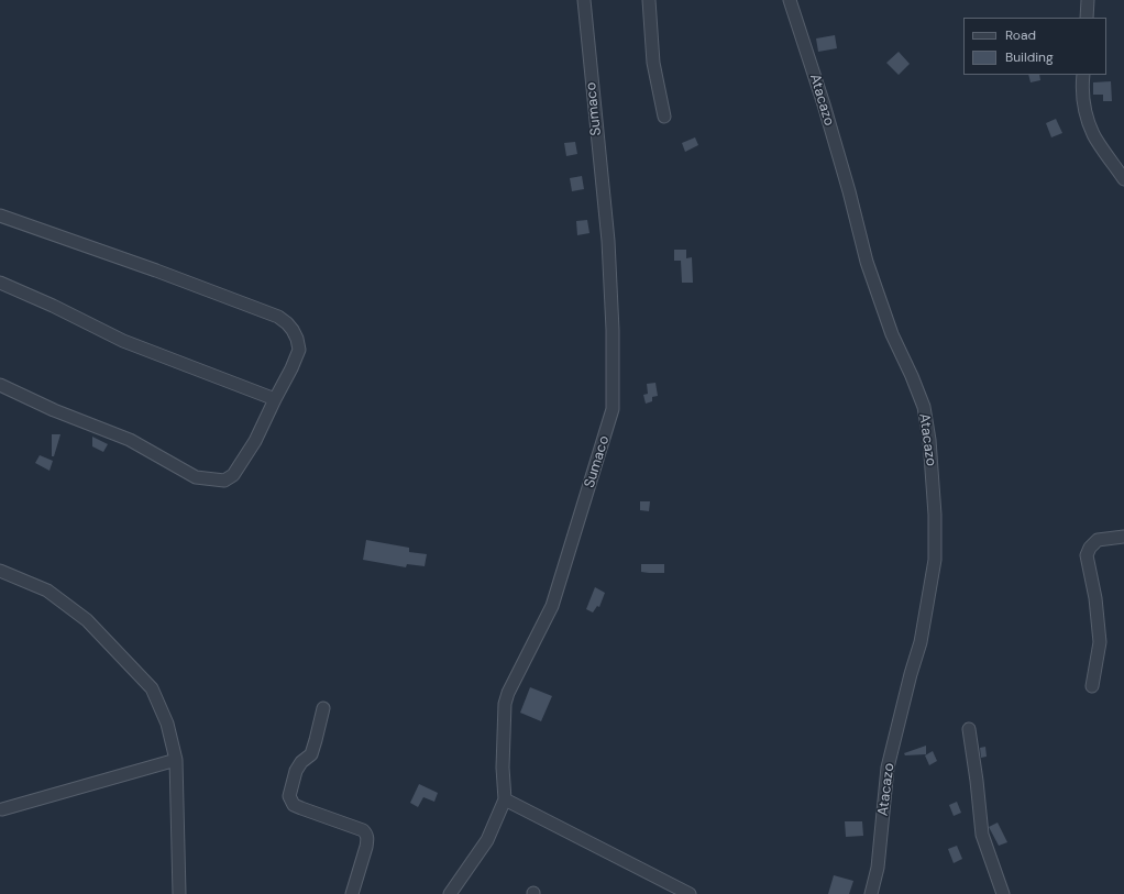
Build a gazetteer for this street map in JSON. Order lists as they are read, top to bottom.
{
  "streets": {
    "street": ["Atacazo", "Sumaco"]
  },
  "legend": ["Road", "Building"]
}
